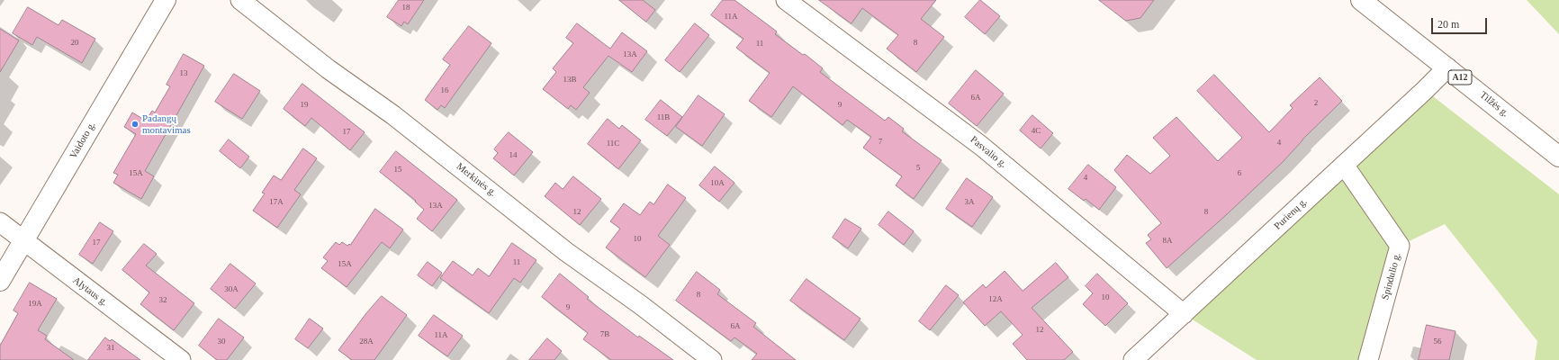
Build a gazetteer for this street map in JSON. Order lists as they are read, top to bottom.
{
  "streets": {
    "main road": ["A12", "Tilžės g.", "Vaidoto g."],
    "street": [
      "Pasvalio g.",
      "Merkinės g.",
      "Purienų g.",
      "Spindulio g.",
      "Alytaus g."
    ]
  },
  "crossings": [
    ["Tilžės g.", "Purienų g."],
    ["Vaidoto g.", "Alytaus g."],
    ["Pasvalio g.", "Purienų g."],
    ["Purienų g.", "Spindulio g."]
  ],
  "places": ["Padangų montavimas"],
  "house_numbers": [
    "18",
    "11A",
    "20",
    "8",
    "11",
    "13A",
    "13",
    "13B",
    "16",
    "6A",
    "2",
    "19",
    "9",
    "11B",
    "4C",
    "17",
    "7",
    "4",
    "11C",
    "14",
    "5",
    "15",
    "15A",
    "6",
    "4",
    "10A",
    "17A",
    "3A",
    "13A",
    "12",
    "8",
    "10",
    "8A",
    "17",
    "11",
    "15A",
    "30A",
    "8",
    "10",
    "12A",
    "32",
    "19A",
    "9",
    "6A",
    "12",
    "7B",
    "11A",
    "30",
    "28A",
    "56",
    "31"
  ],
  "scale_bar": "20 m"
}
